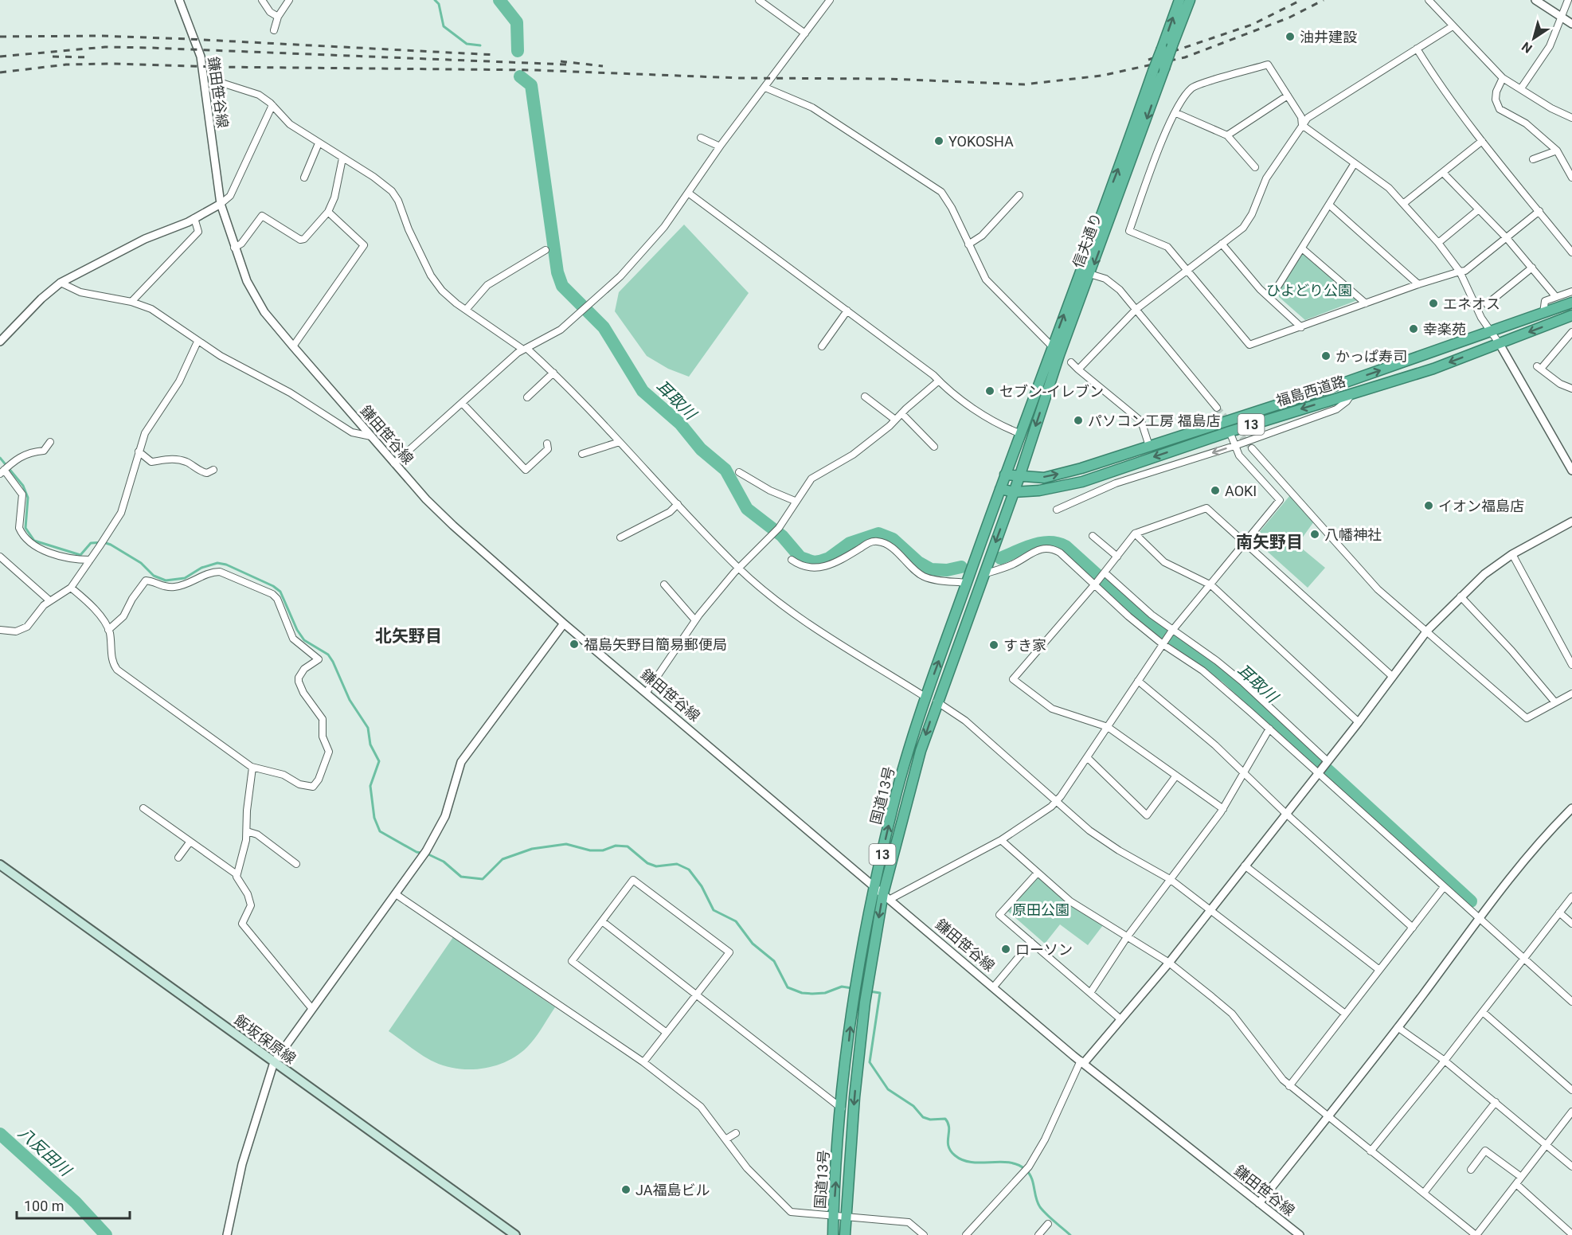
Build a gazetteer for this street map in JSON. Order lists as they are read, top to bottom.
{
  "streets": {
    "highway": [
      "信夫通り",
      "福島西道路",
      "13",
      "国道13号"
    ],
    "main road": ["飯坂保原線"],
    "street": ["鎌田笹谷線"]
  },
  "crossings": [
    ["鎌田笹谷線", "国道13号"],
    ["信夫通り", "福島西道路"],
    ["信夫通り", "国道13号"],
    ["福島西道路", "国道13号"]
  ],
  "districts": ["南矢野目", "北矢野目"],
  "water": ["耳取川", "八反田川"],
  "parks": ["ひよどり公園", "原田公園"],
  "places": [
    "油井建設",
    "YOKOSHA",
    "エネオス",
    "幸楽苑",
    "かっぱ寿司",
    "セブン-イレブン",
    "パソコン工房 福島店",
    "AOKI",
    "イオン福島店",
    "八幡神社",
    "福島矢野目簡易郵便局",
    "すき家",
    "ローソン",
    "JA福島ビル"
  ],
  "scale_bar": "100 m",
  "north": "bottom left"
}
